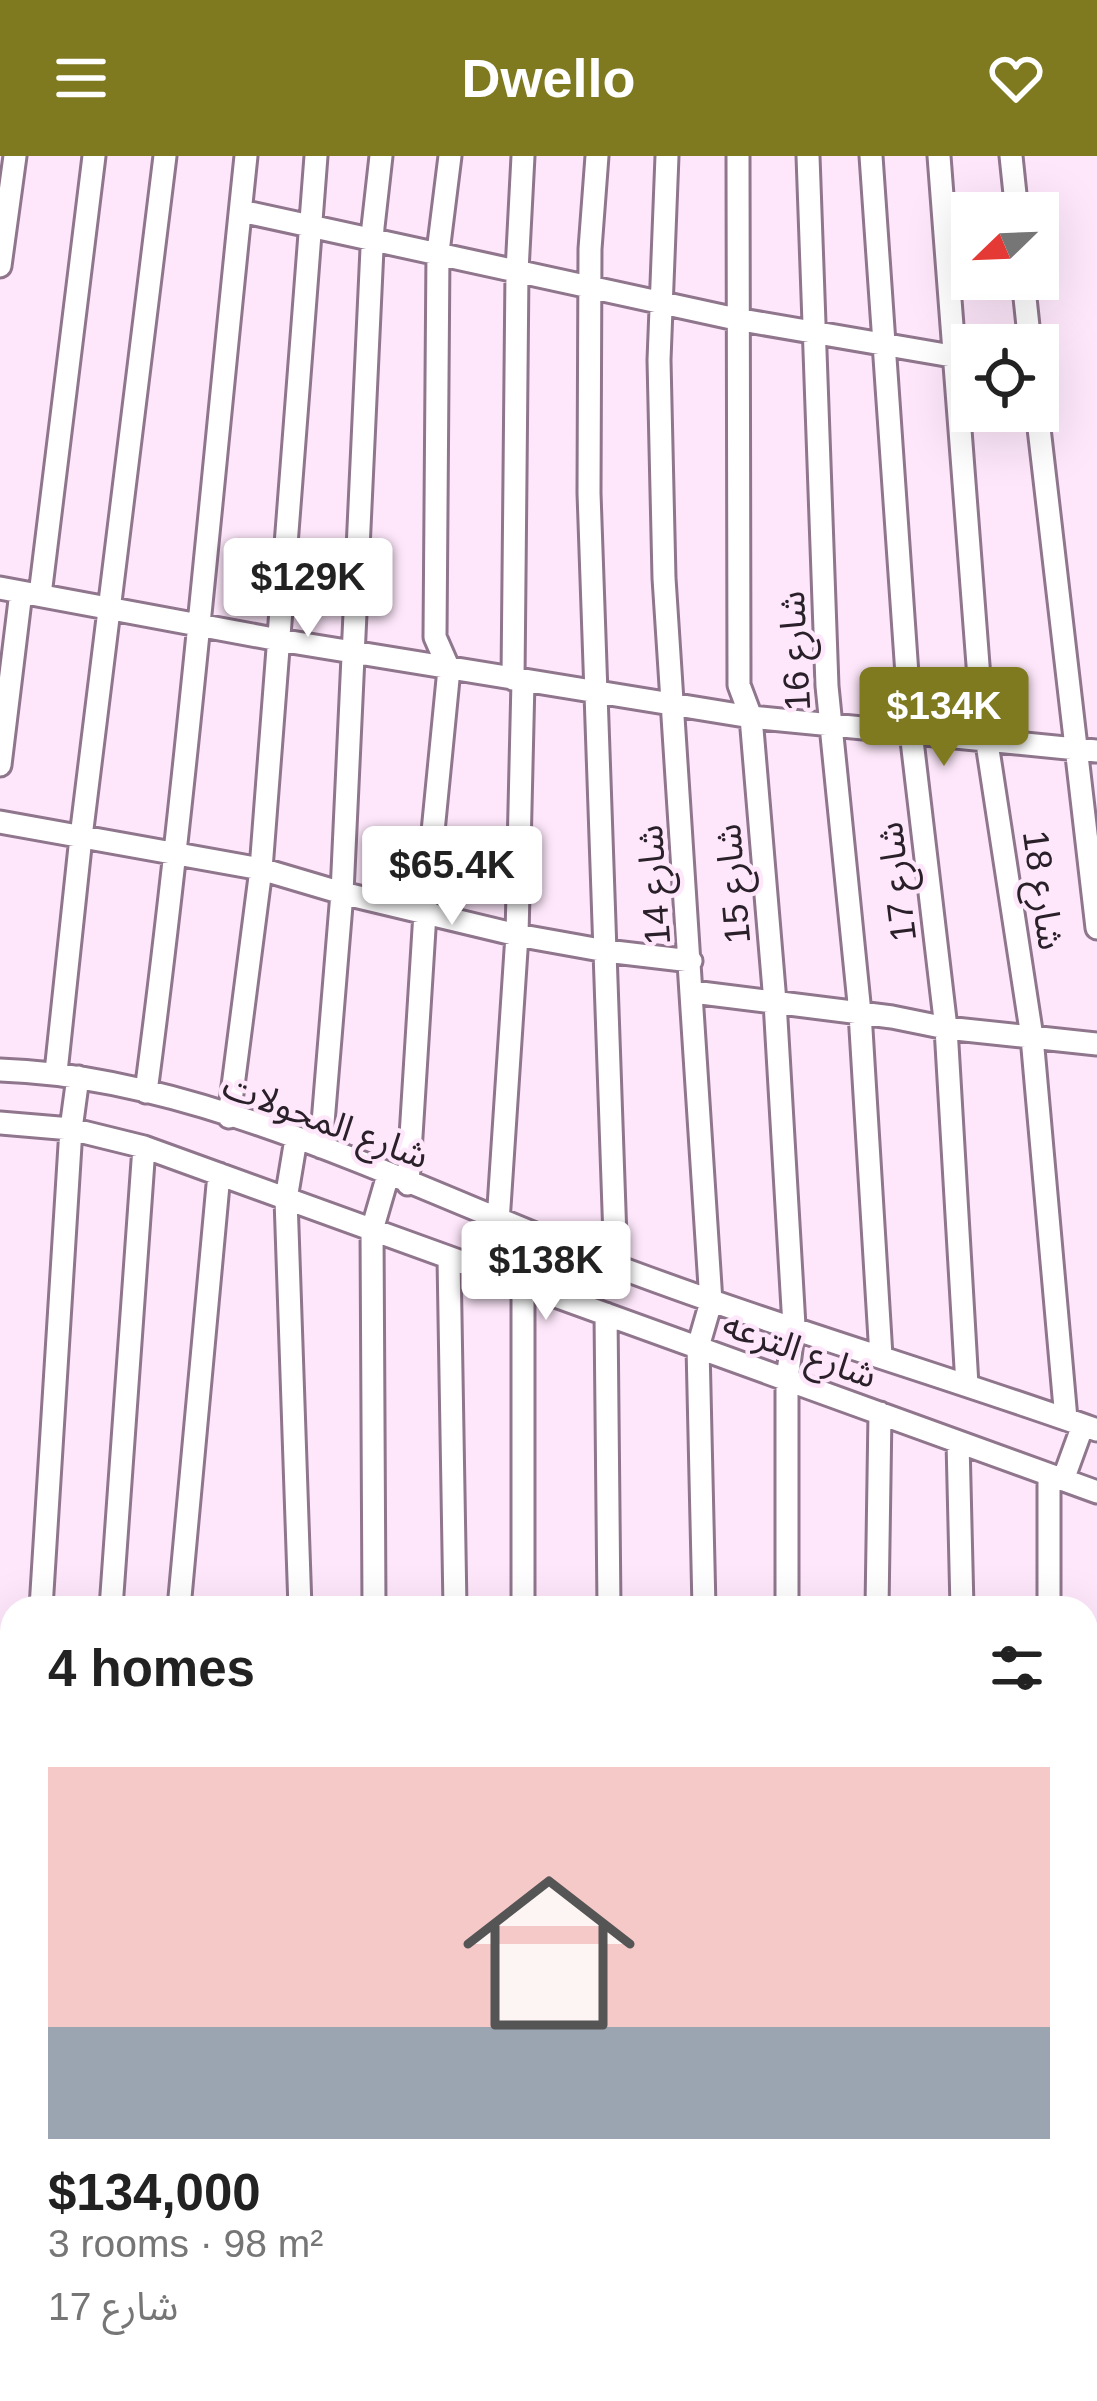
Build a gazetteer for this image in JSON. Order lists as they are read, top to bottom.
{
  "streets": {
    "street": [
      "شارع 16",
      "شارع 17",
      "شارع 15",
      "شارع 14",
      "شارع 18",
      "شارع المحولات",
      "شارع الترعه"
    ]
  },
  "crossings": [
    ["شارع 16", "شارع المحولات"],
    ["شارع 17", "شارع المحولات"],
    ["شارع 15", "شارع المحولات"],
    ["شارع 15", "شارع الترعه"],
    ["شارع 14", "شارع المحولات"],
    ["شارع 14", "شارع الترعه"],
    ["شارع 18", "شارع المحولات"]
  ],
  "north": "bottom left",
  "page": {
    "header": "Dwello",
    "price": [
      "$129K",
      "$134K",
      "$65.4K",
      "$138K"
    ],
    "heading": "4 homes",
    "list": [
      {
        "name": "$134,000",
        "note": "3 rooms · 98 m² · شارع 17"
      }
    ]
  }
}
